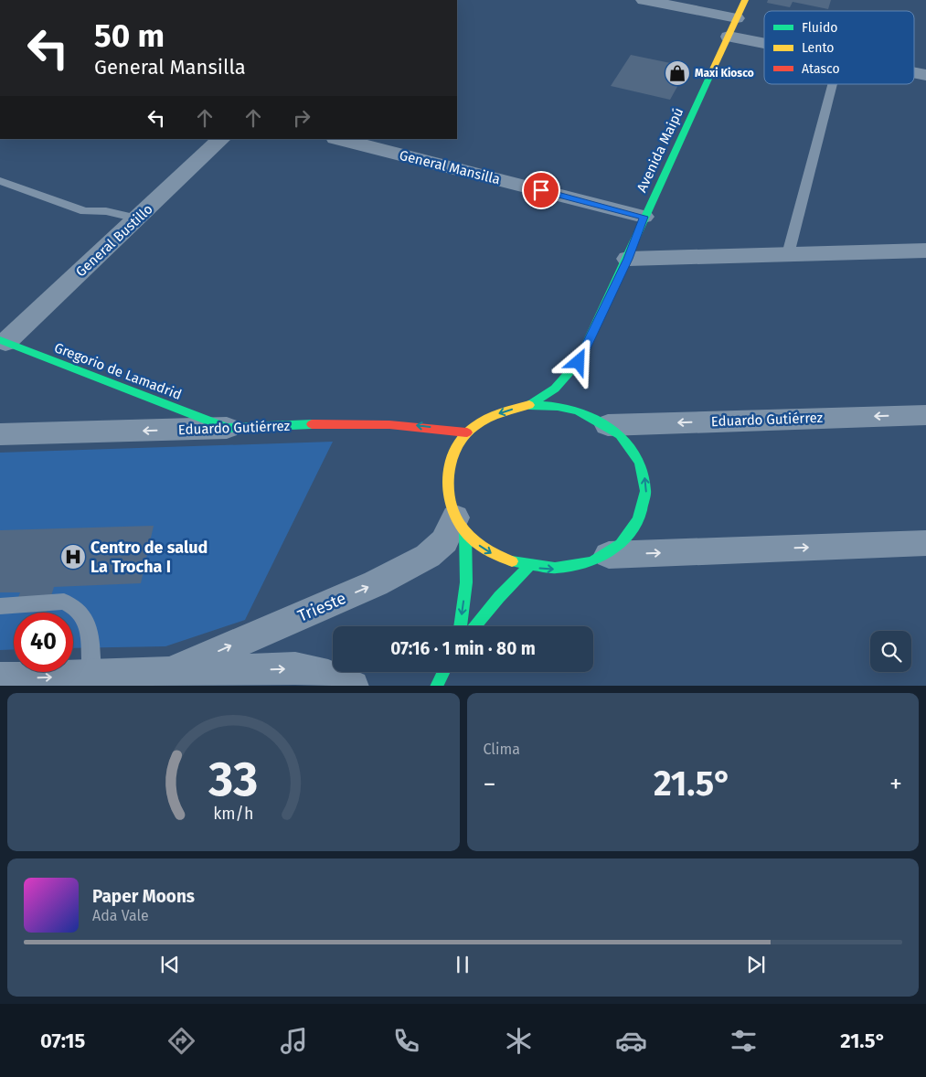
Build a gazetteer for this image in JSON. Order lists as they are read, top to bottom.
{
  "streets": {
    "street": [
      "Avenida Maipú",
      "General Mansilla",
      "General Bustillo",
      "Gregorio de Lamadrid",
      "Eduardo Gutiérrez",
      "Trieste"
    ]
  },
  "crossings": [
    ["Avenida Maipú", "General Mansilla"],
    ["General Bustillo", "Gregorio de Lamadrid"],
    ["Gregorio de Lamadrid", "Eduardo Gutiérrez"]
  ],
  "one_way": ["Trieste"],
  "places": {
    "shop": ["Maxi Kiosco"],
    "hospital": ["Centro de salud La Trocha I"]
  },
  "legend": ["Fluido", "Lento", "Atasco"],
  "page": {
    "turn": ["50 m", "General Mansilla"],
    "limit": "40",
    "trip": "07:16 · 1 min · 80 m",
    "tile": "Clima",
    "heat": ["−", "21.5°", "+"],
    "song": ["Paper Moons", "Ada Vale"],
    "tabs": ["07:15", "21.5°"],
    "gauge": ["33", "km/h"]
  }
}
